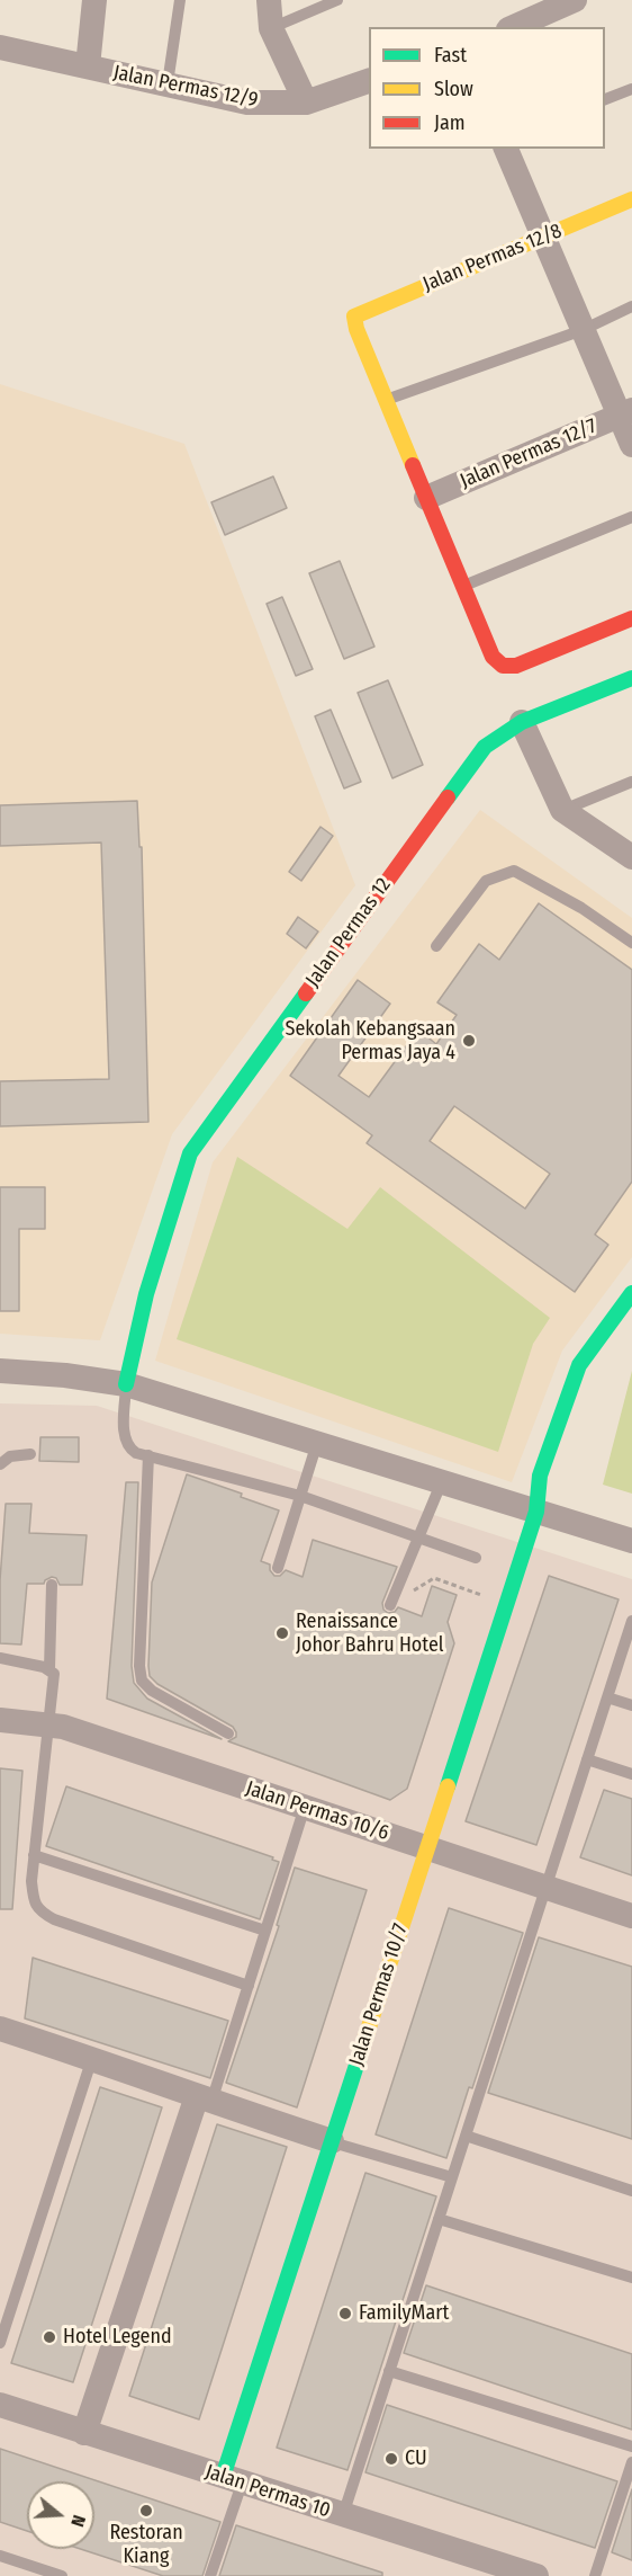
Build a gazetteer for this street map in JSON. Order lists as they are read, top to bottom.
{
  "streets": {
    "street": [
      "Jalan Permas 12/9",
      "Jalan Permas 12/8",
      "Jalan Permas 12/7",
      "Jalan Permas 12",
      "Jalan Permas 10/6",
      "Jalan Permas 10/7",
      "Jalan Permas 10"
    ]
  },
  "crossings": [
    ["Jalan Permas 10/6", "Jalan Permas 10/7"],
    ["Jalan Permas 10/7", "Jalan Permas 10"]
  ],
  "places": [
    "Sekolah Kebangsaan Permas Jaya 4",
    "Renaissance Johor Bahru Hotel",
    "FamilyMart",
    "Hotel Legend",
    "CU",
    "Restoran Kiang"
  ],
  "legend": ["Fast", "Slow", "Jam"],
  "north": "right"
}
